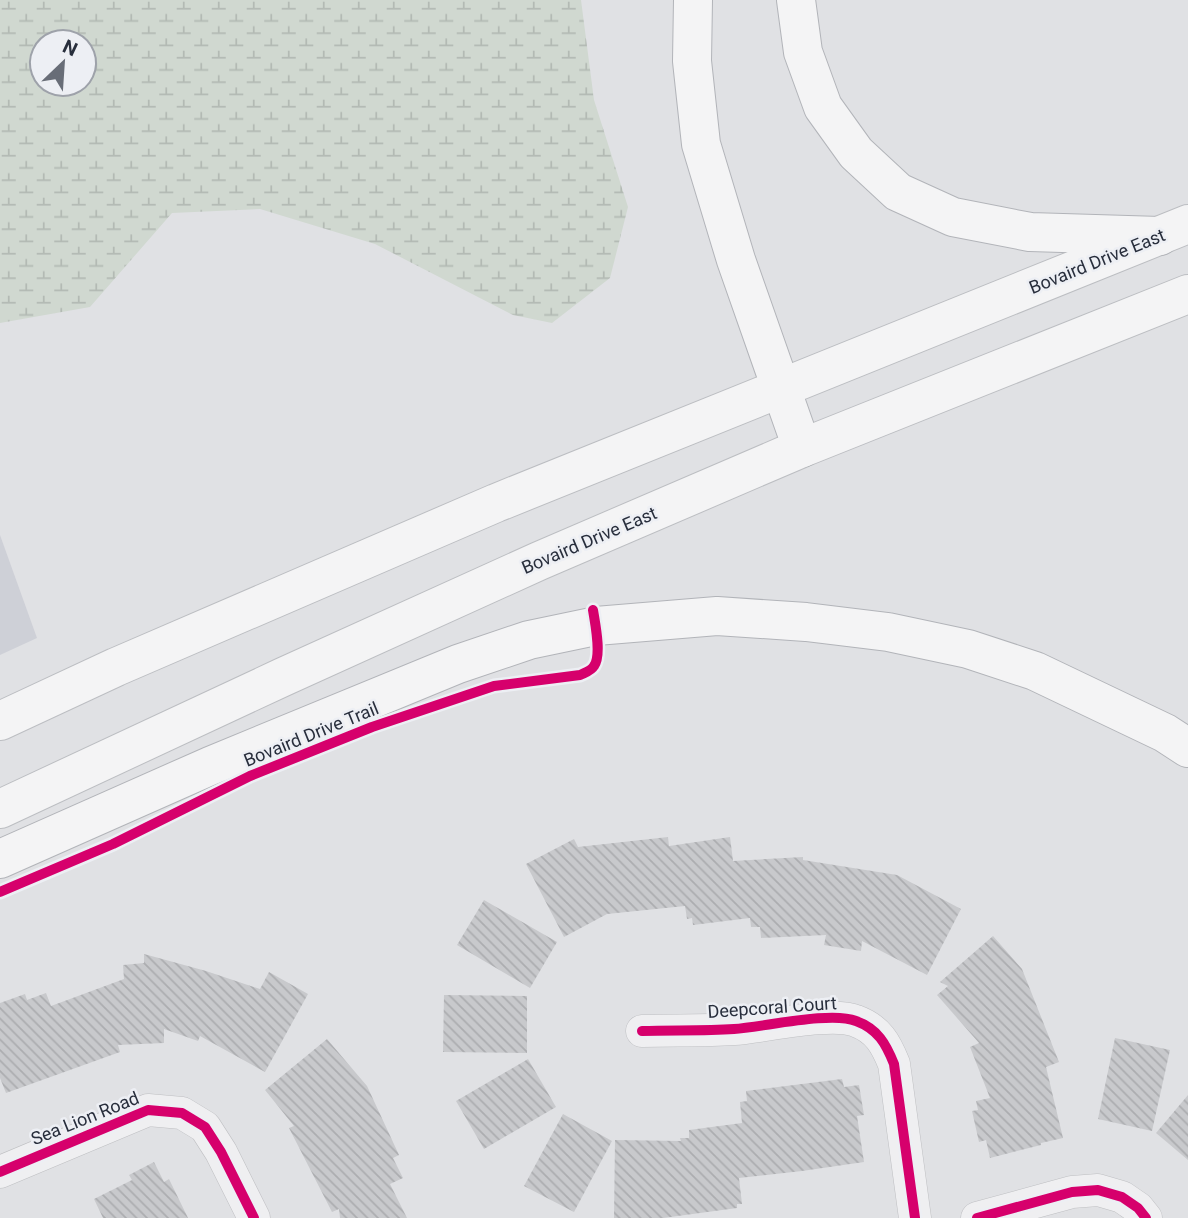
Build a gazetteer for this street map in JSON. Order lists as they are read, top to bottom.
{
  "streets": {
    "main road": ["Bovaird Drive East"],
    "street": ["Deepcoral Court", "Sea Lion Road"],
    "cycle path": ["Bovaird Drive Trail"]
  },
  "north": "top right"
}
